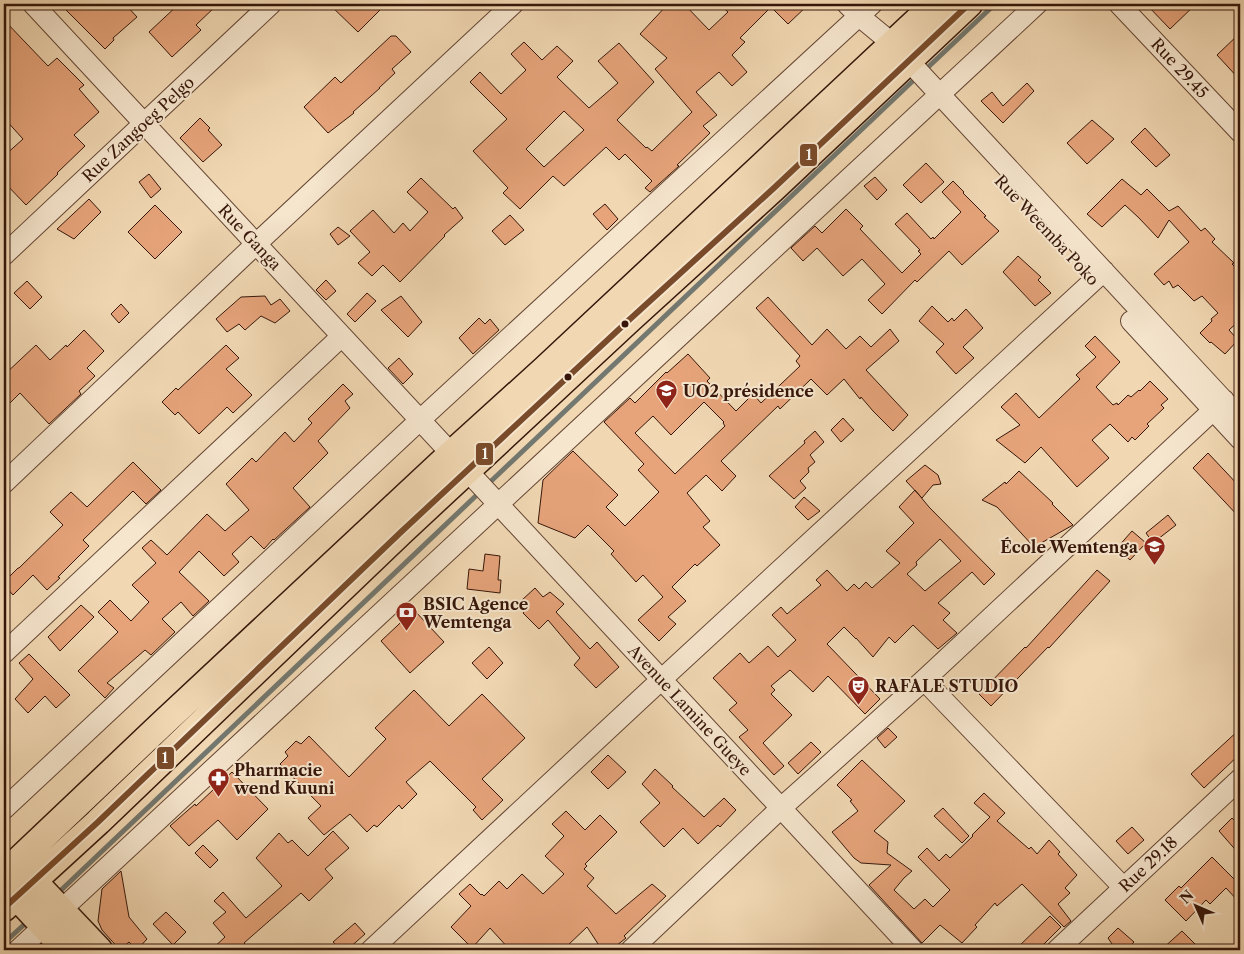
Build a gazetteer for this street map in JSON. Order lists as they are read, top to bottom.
{
  "streets": {
    "street": [
      "Rue 29.45",
      "Rue Zangoeg Pelgo",
      "Rue Weemba Poko",
      "Rue Ganga",
      "Avenue Lamine Gueye",
      "Rue 29.18"
    ]
  },
  "crossings": [
    ["Rue Zangoeg Pelgo", "Rue Ganga"],
    ["Rue Ganga", "Avenue Lamine Gueye"]
  ],
  "places": {
    "school or university": ["UO2 présidence", "École Wemtenga"],
    "bank": ["BSIC Agence Wemtenga"],
    "theatre": ["RAFALE STUDIO"],
    "pharmacy": ["Pharmacie wend Kuuni"]
  },
  "lines": ["transit line 1"],
  "north": "top left"
}
